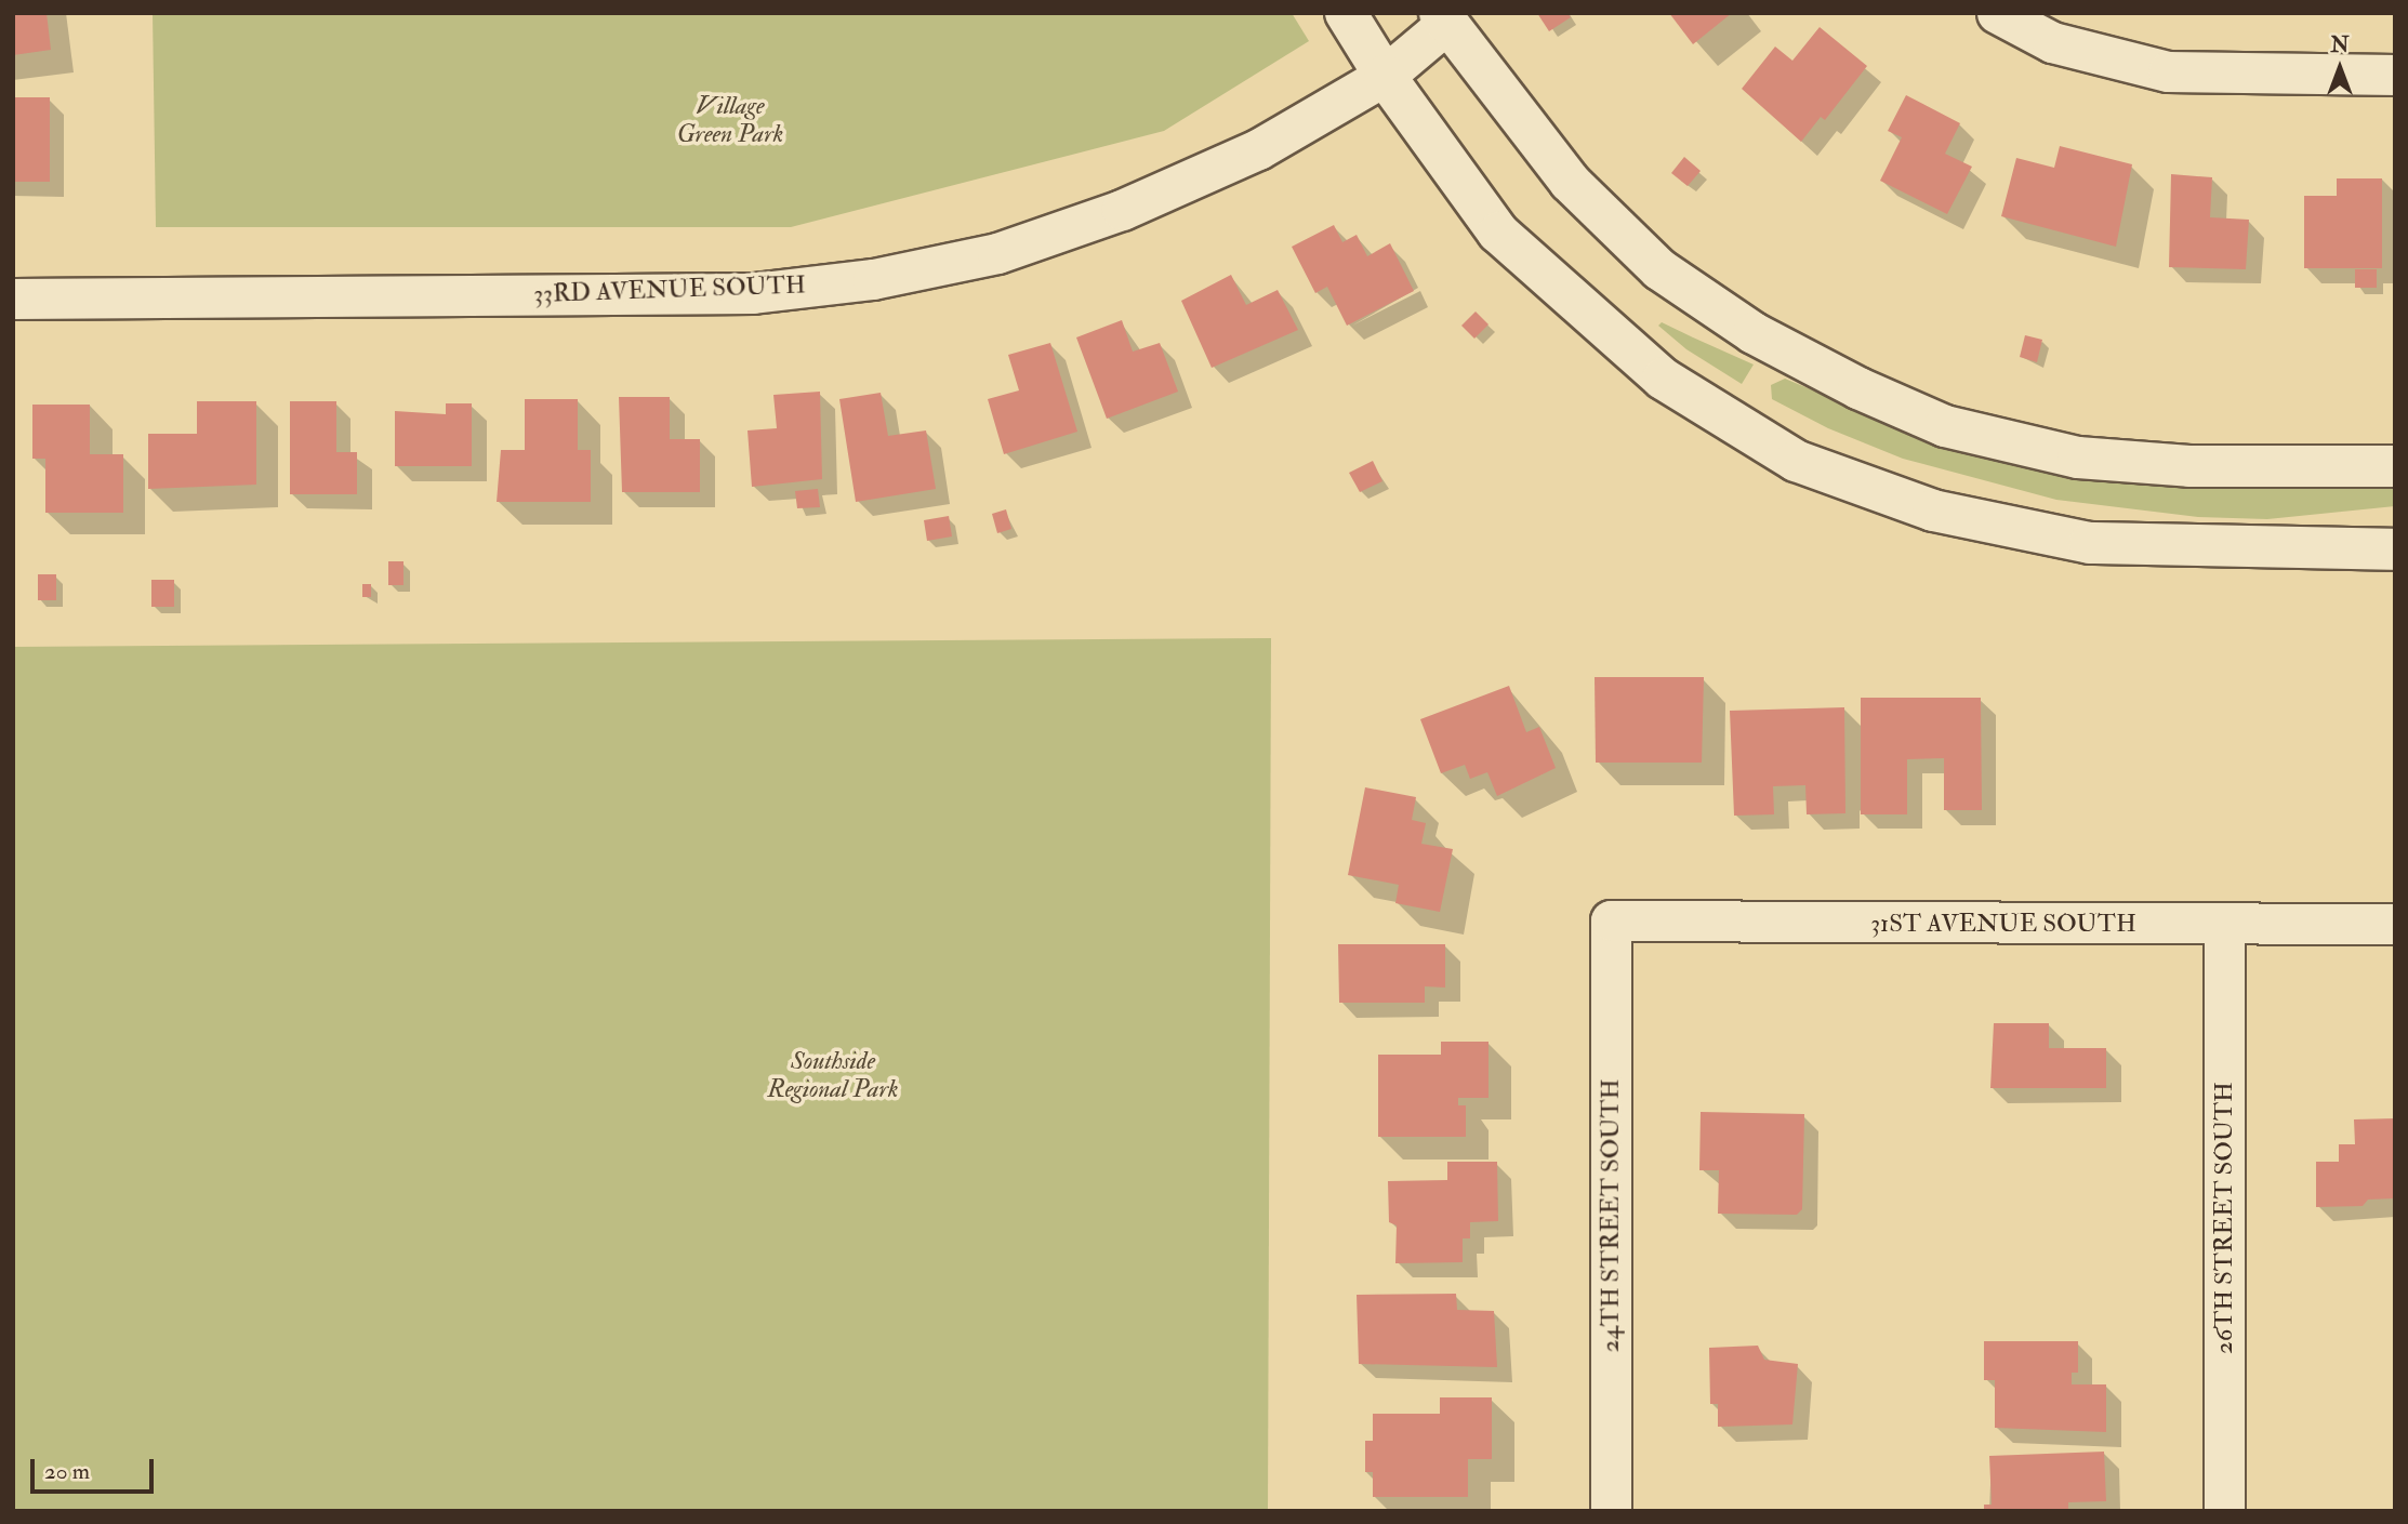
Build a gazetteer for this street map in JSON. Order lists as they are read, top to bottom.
{
  "streets": {
    "street": [
      "33RD AVENUE SOUTH",
      "31ST AVENUE SOUTH",
      "24TH STREET SOUTH",
      "26TH STREET SOUTH"
    ]
  },
  "crossings": [
    ["31ST AVENUE SOUTH", "24TH STREET SOUTH"],
    ["31ST AVENUE SOUTH", "26TH STREET SOUTH"]
  ],
  "parks": ["Village Green Park", "Southside Regional Park"],
  "scale_bar": "20 m",
  "north": "top"
}
